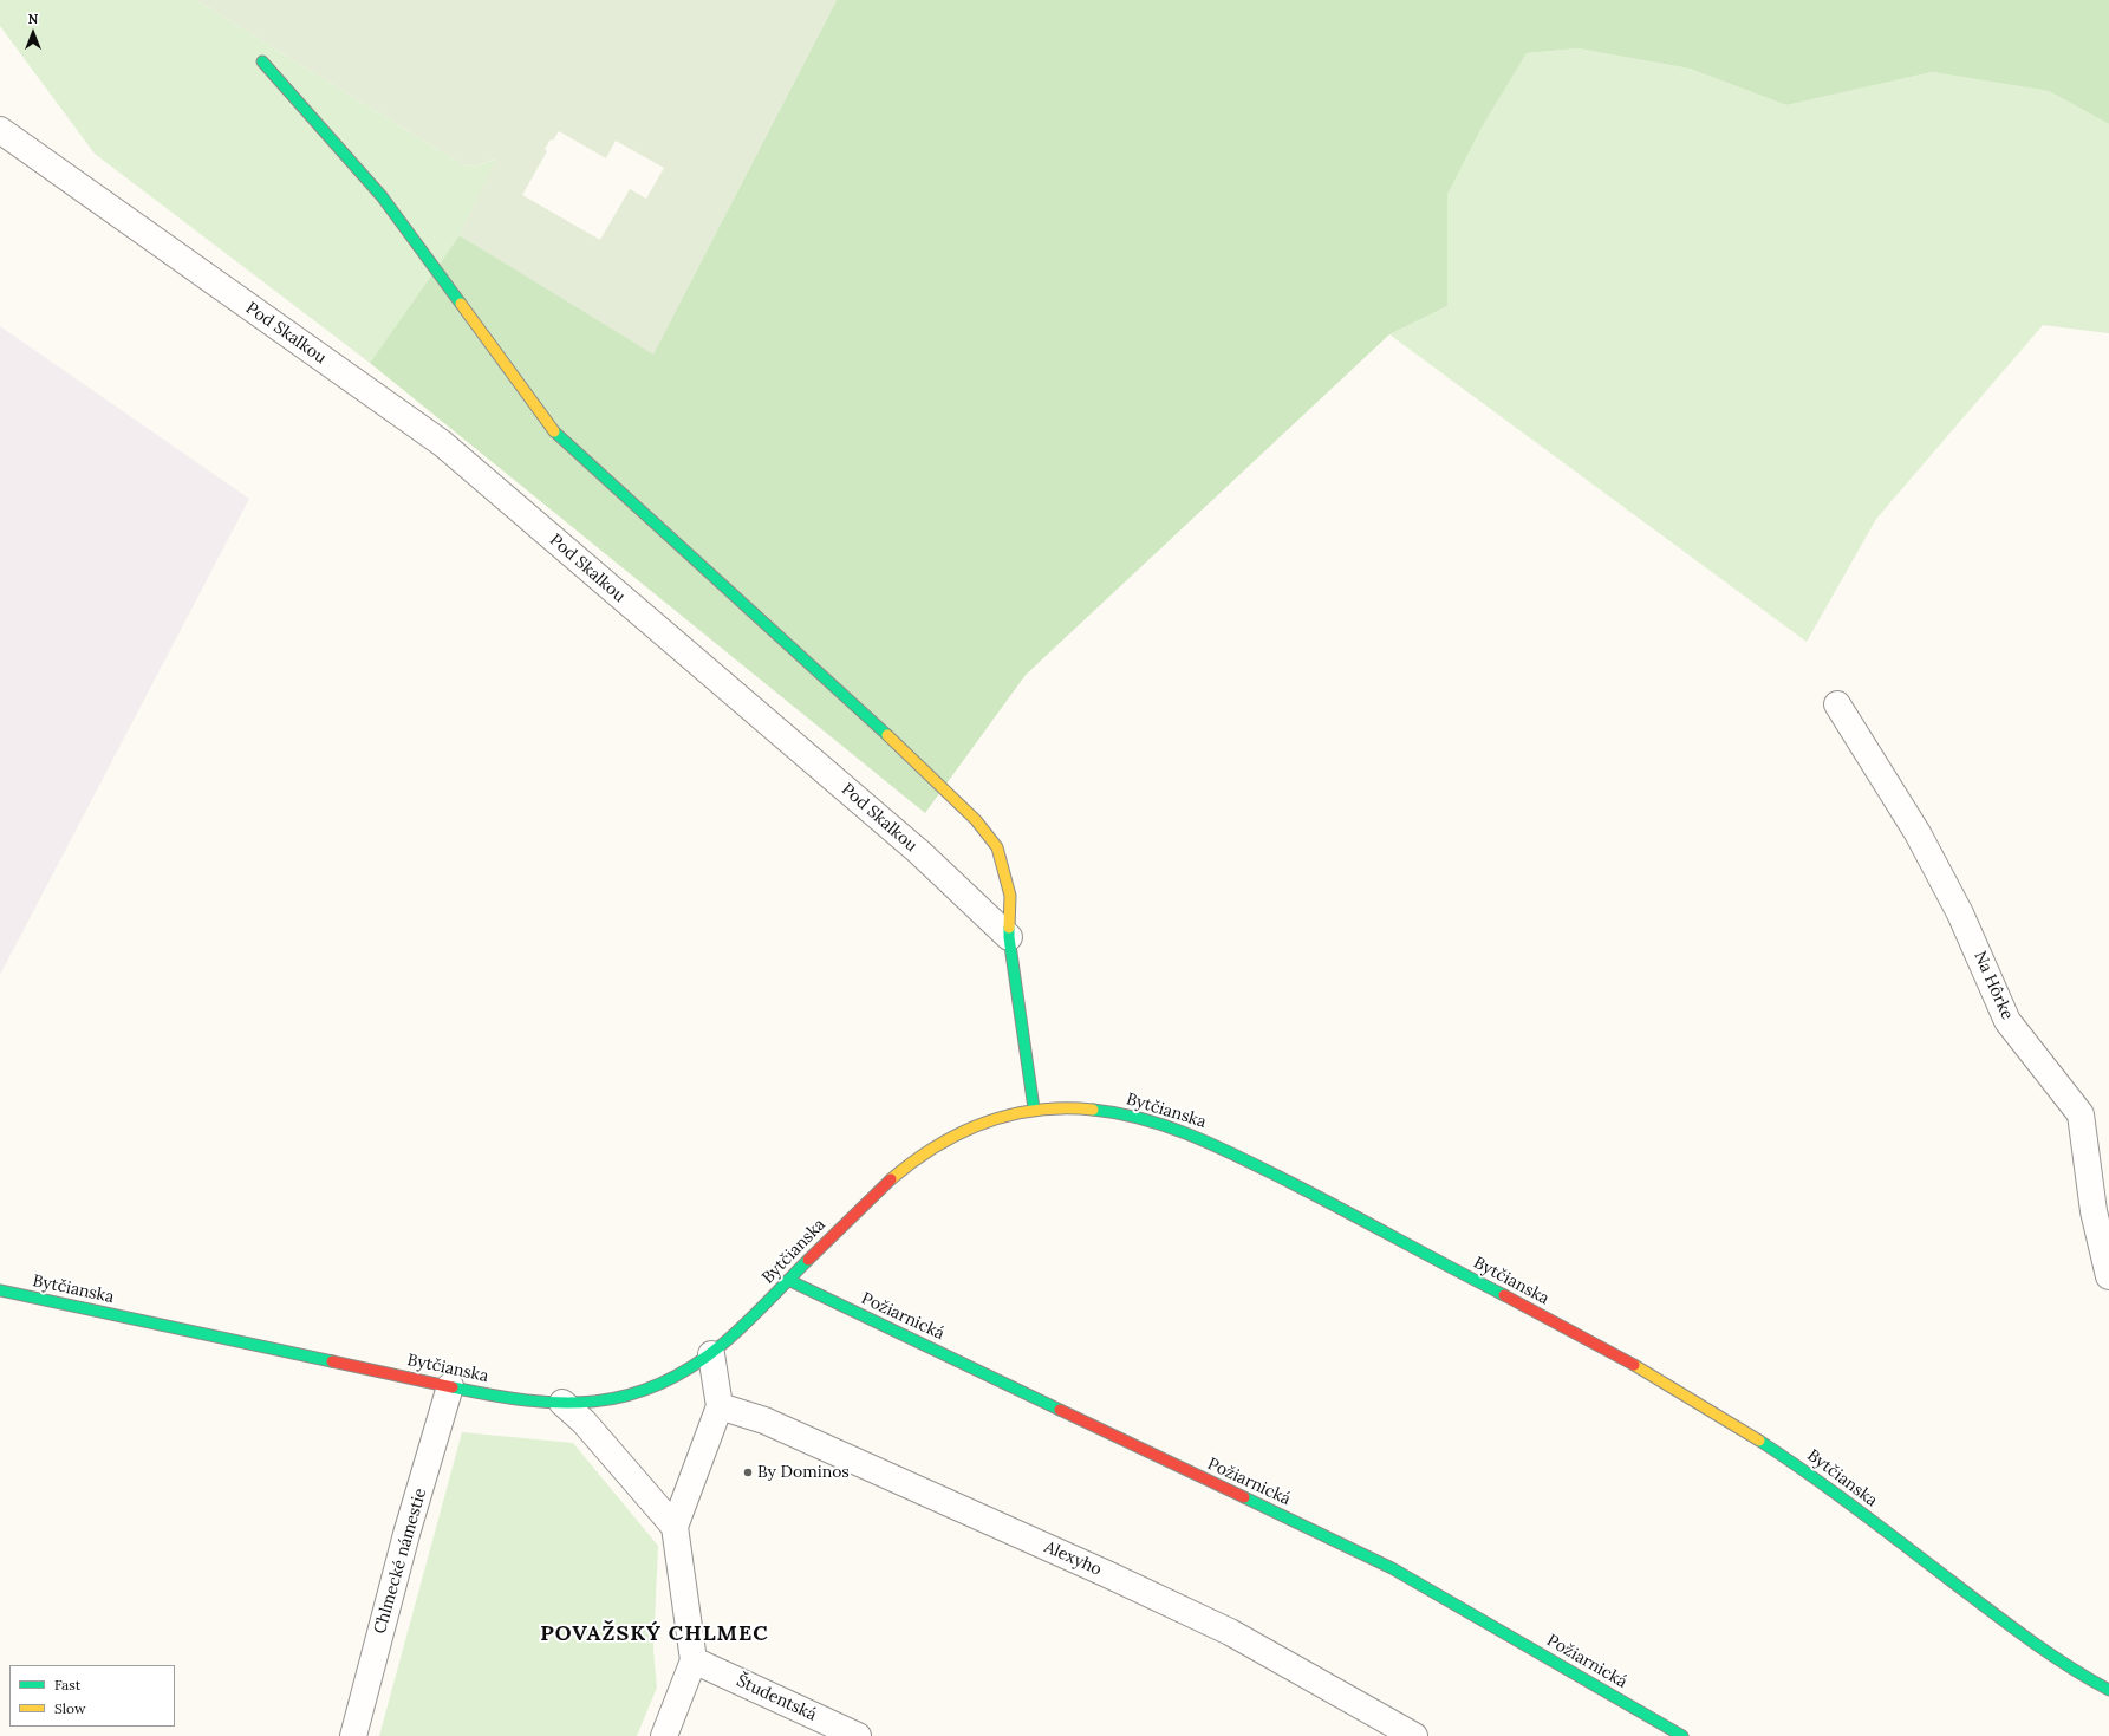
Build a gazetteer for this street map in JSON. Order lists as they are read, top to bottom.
{
  "streets": {
    "main road": ["Bytčianska", "Požiarnická"],
    "street": [
      "Pod Skalkou",
      "Na Hôrke",
      "Alexyho",
      "Chlmecké námestie",
      "Študentská"
    ]
  },
  "crossings": [
    ["Bytčianska", "Požiarnická"],
    ["Bytčianska", "Chlmecké námestie"]
  ],
  "districts": ["POVAŽSKÝ CHLMEC"],
  "places": ["By Dominos"],
  "legend": ["Fast", "Slow"],
  "north": "top"
}
